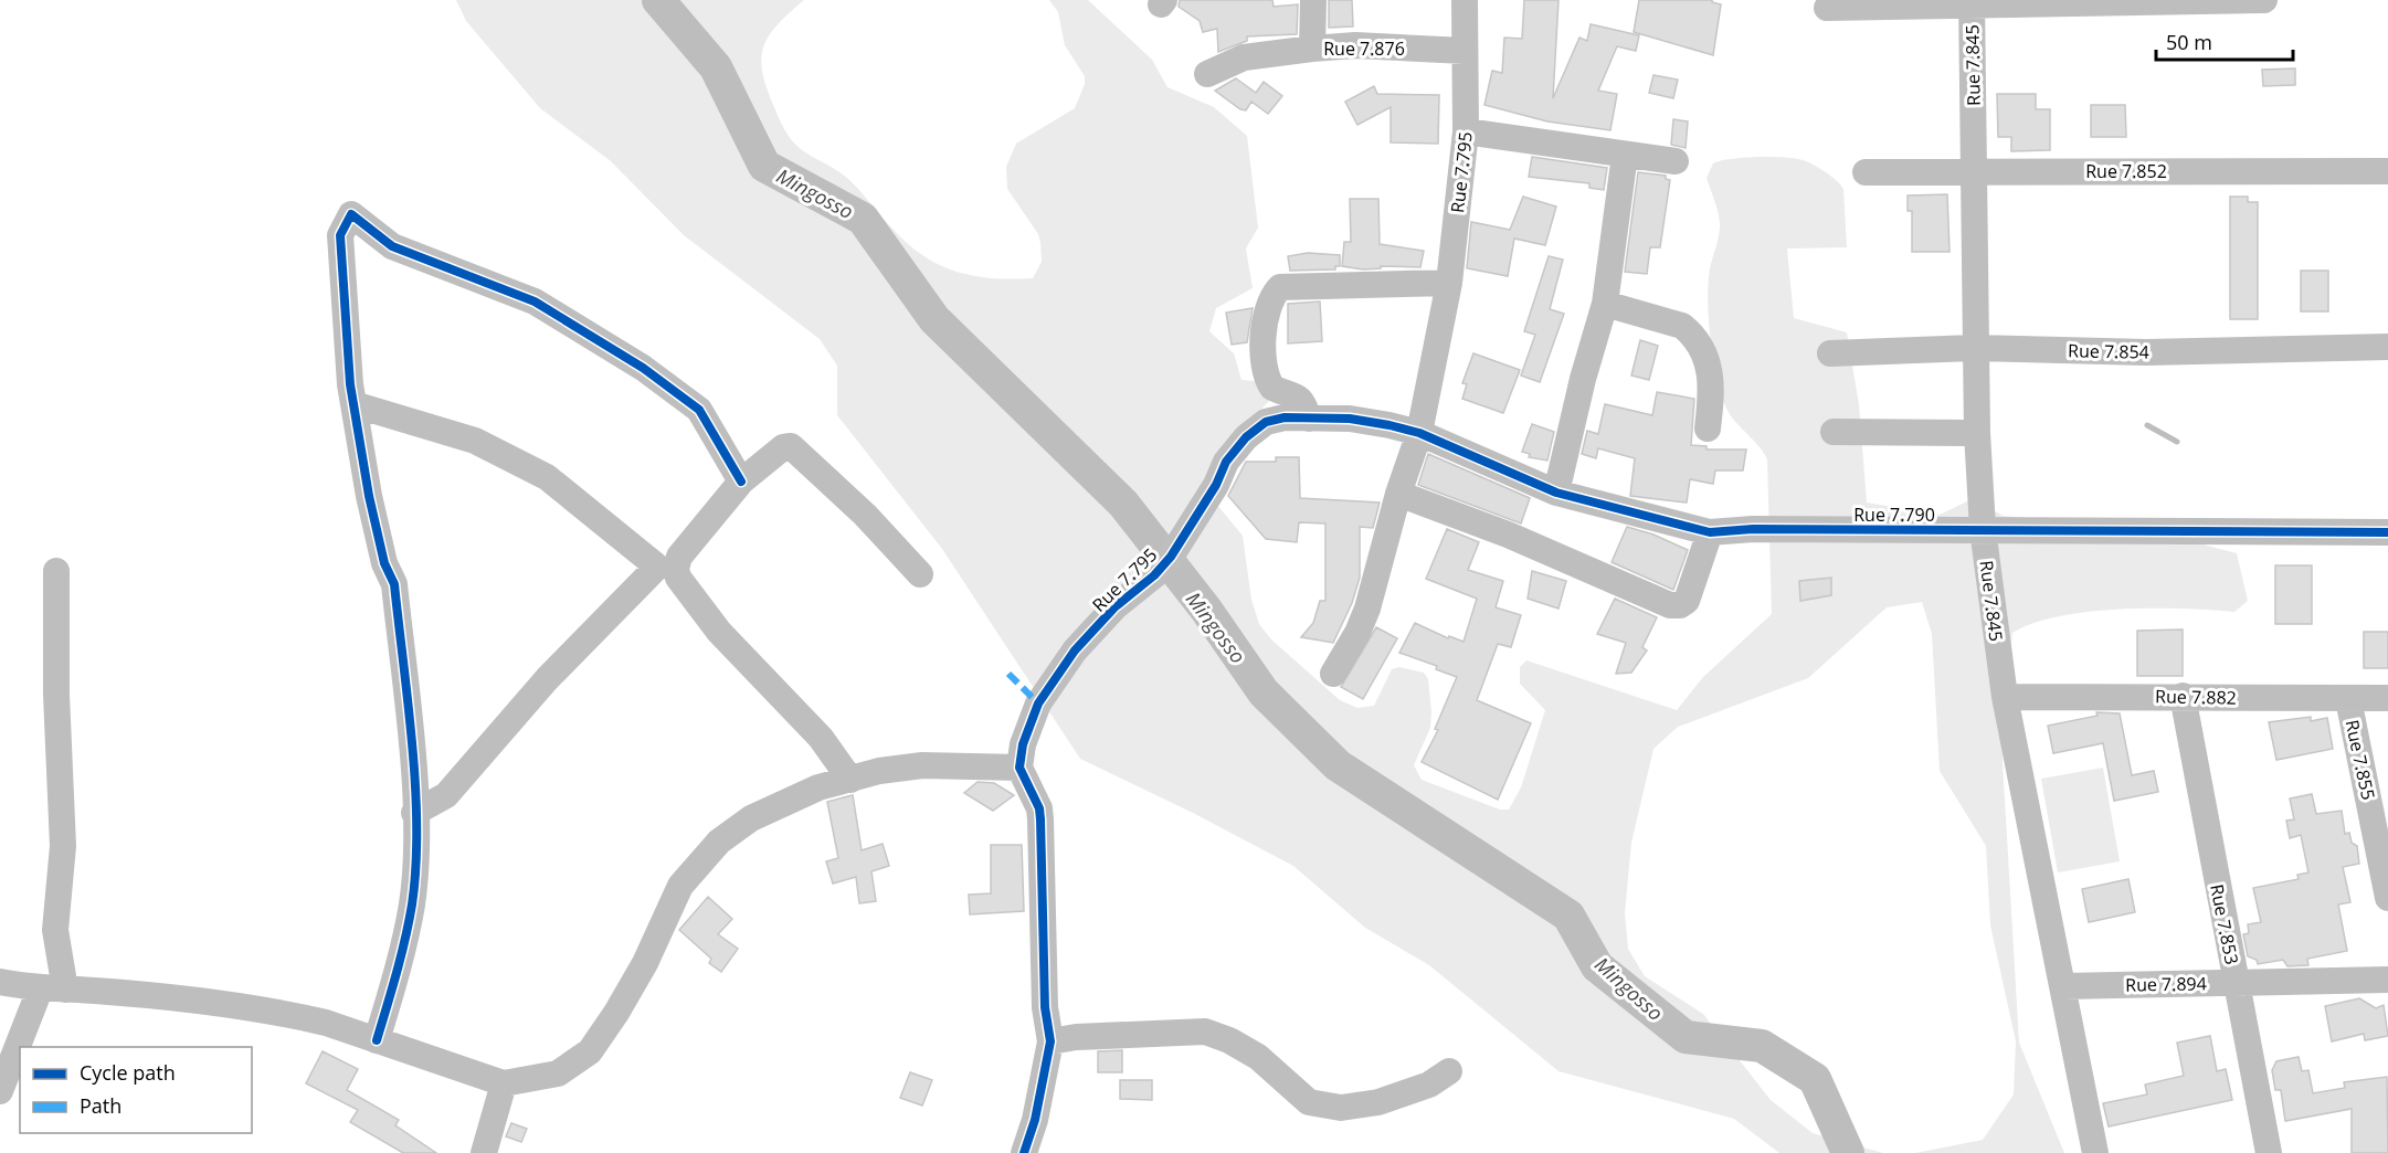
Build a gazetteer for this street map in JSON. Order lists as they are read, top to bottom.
{
  "streets": {
    "street": [
      "Rue 7.876",
      "Rue 7.845",
      "Rue 7.852",
      "Rue 7.795",
      "Rue 7.854",
      "Rue 7.790",
      "Rue 7.882",
      "Rue 7.855",
      "Rue 7.853",
      "Rue 7.894"
    ]
  },
  "crossings": [
    ["Rue 7.876", "Rue 7.795"],
    ["Rue 7.845", "Rue 7.852"],
    ["Rue 7.845", "Rue 7.854"],
    ["Rue 7.845", "Rue 7.790"],
    ["Rue 7.845", "Rue 7.882"],
    ["Rue 7.845", "Rue 7.894"],
    ["Rue 7.795", "Rue 7.790"],
    ["Rue 7.882", "Rue 7.855"],
    ["Rue 7.882", "Rue 7.853"],
    ["Rue 7.853", "Rue 7.894"]
  ],
  "water": ["Mingosso"],
  "legend": ["Cycle path", "Path"],
  "scale_bar": "50 m"
}
